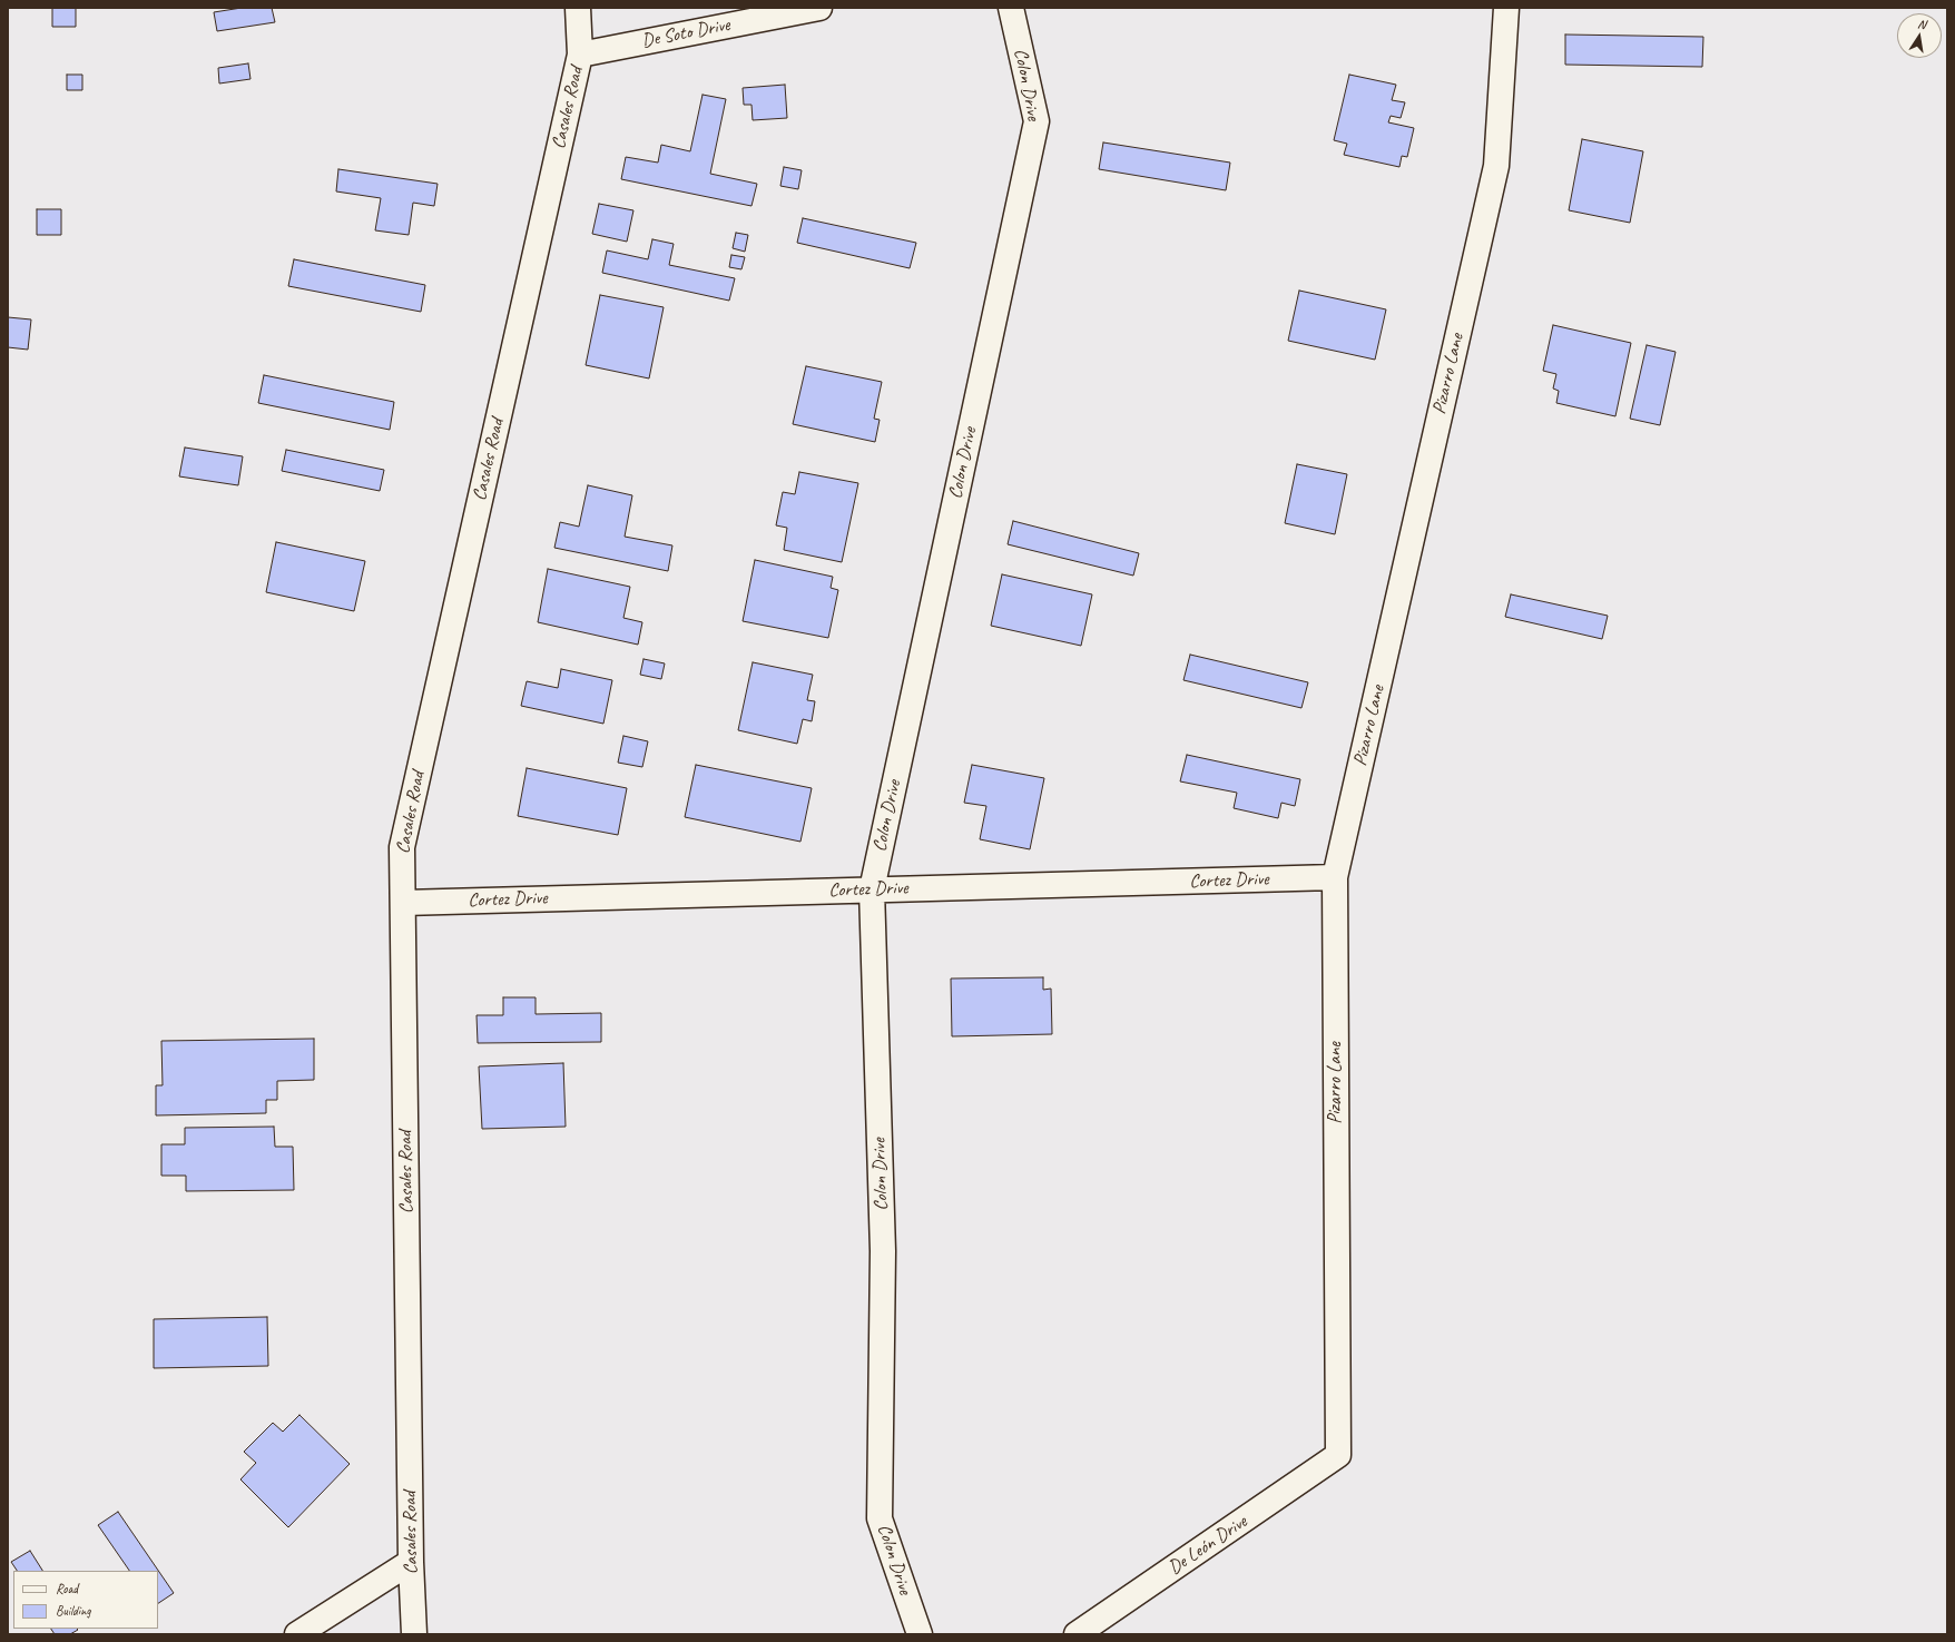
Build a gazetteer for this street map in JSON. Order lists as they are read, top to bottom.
{
  "streets": {
    "street": [
      "De Soto Drive",
      "Colon Drive",
      "Casales Road",
      "Pizarro Lane",
      "Cortez Drive",
      "De León Drive"
    ]
  },
  "crossings": [
    ["De Soto Drive", "Casales Road"],
    ["Colon Drive", "Cortez Drive"],
    ["Casales Road", "Cortez Drive"],
    ["Pizarro Lane", "Cortez Drive"],
    ["Pizarro Lane", "De León Drive"]
  ],
  "legend": ["Road", "Building"],
  "north": "top"
}
